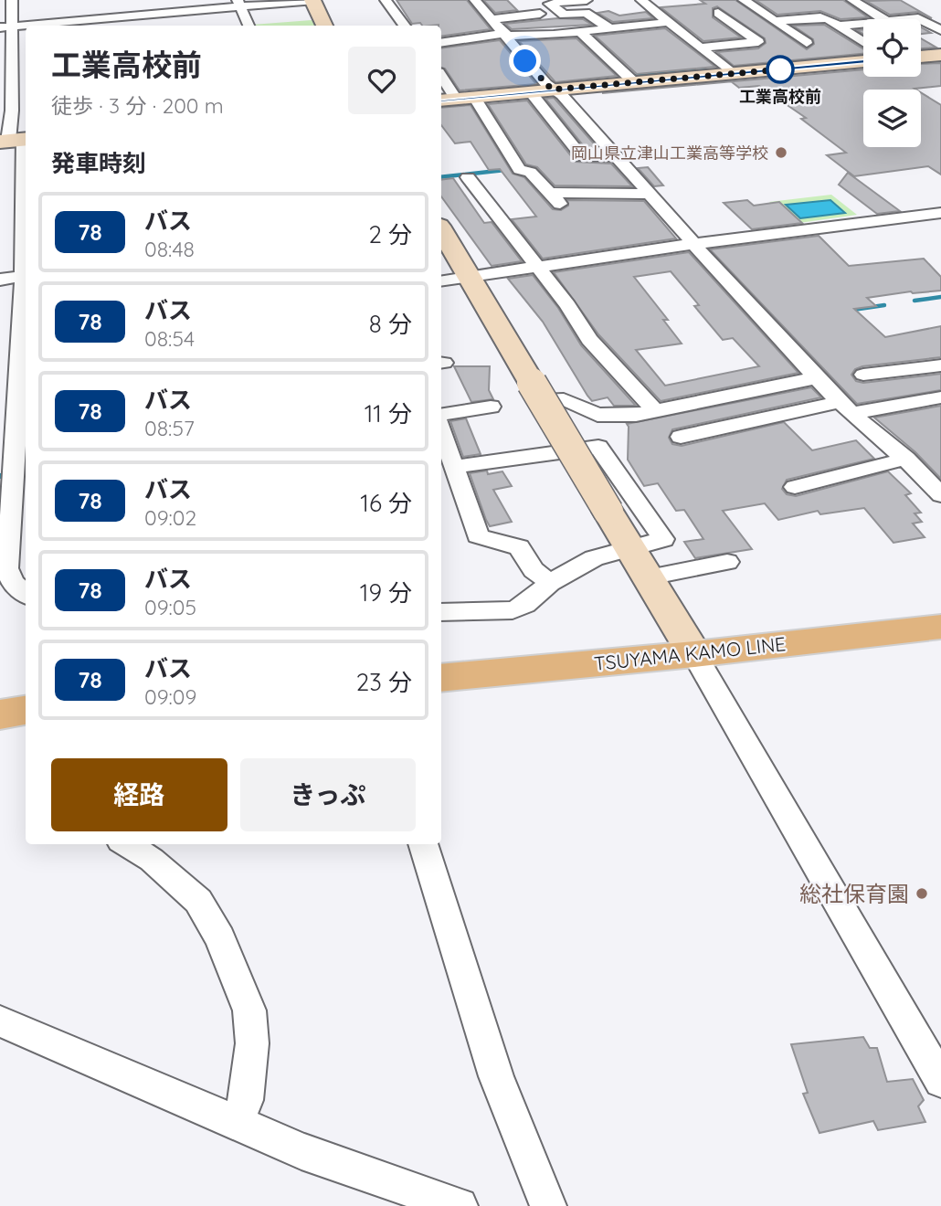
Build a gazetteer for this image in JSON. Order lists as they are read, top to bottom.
{
  "streets": {
    "main road": ["TSUYAMA KAMO LINE"]
  },
  "places": ["工業高校前", "岡山県立津山工業高等学校", "総社保育園"],
  "lines": ["bus line 78"],
  "page": {
    "heading": [
      ["工業高校前", "徒歩 · 3 分 · 200 m"],
      "発車時刻"
    ],
    "list": [
      {
        "mark": "78",
        "name": "バス",
        "note": "08:48",
        "value": "2 分"
      },
      {
        "mark": "78",
        "name": "バス",
        "note": "08:54",
        "value": "8 分"
      },
      {
        "mark": "78",
        "name": "バス",
        "note": "08:57",
        "value": "11 分"
      },
      {
        "mark": "78",
        "name": "バス",
        "note": "09:02",
        "value": "16 分"
      },
      {
        "mark": "78",
        "name": "バス",
        "note": "09:05",
        "value": "19 分"
      },
      {
        "mark": "78",
        "name": "バス",
        "note": "09:09",
        "value": "23 分"
      }
    ],
    "buttons": ["経路", "きっぷ"]
  }
}
